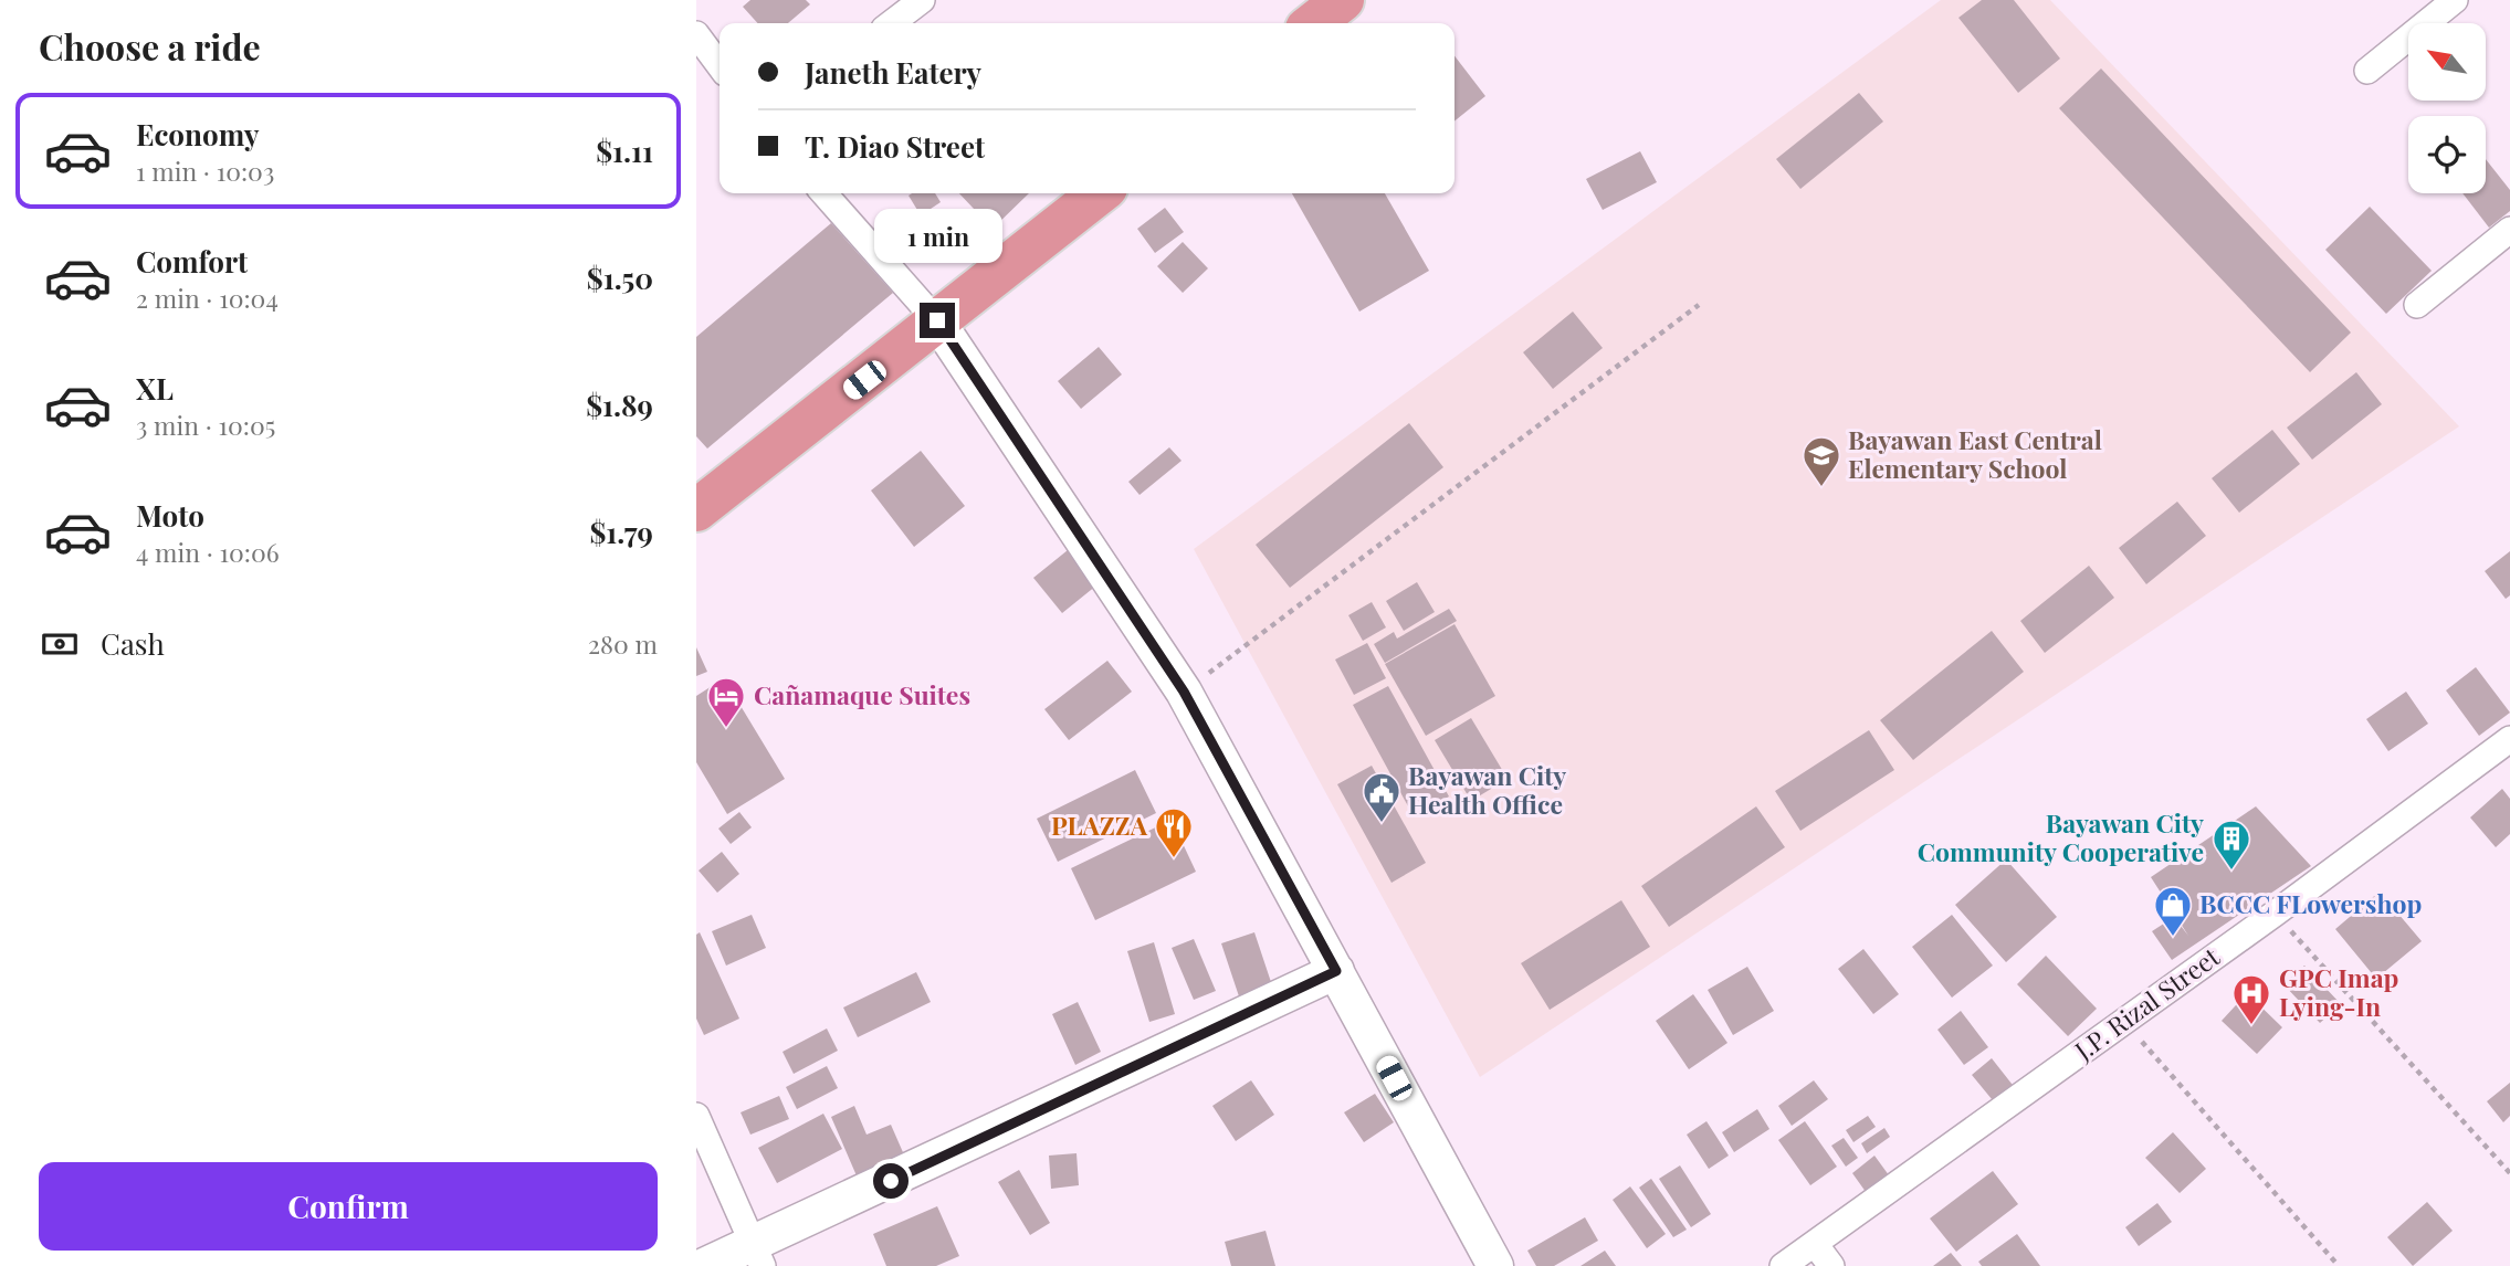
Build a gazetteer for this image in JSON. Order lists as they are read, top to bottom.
{
  "streets": {
    "street": ["J.P. Rizal Street"]
  },
  "places": {
    "school or university": ["Bayawan East Central Elementary School"],
    "hotel": ["Cañamaque Suites"],
    "public building": ["Bayawan City Health Office"],
    "restaurant": ["PLAZZA"],
    "building": ["Bayawan City Community Cooperative"],
    "shop": ["BCCC FLowershop"],
    "hospital": ["GPC Imap Lying-In"]
  },
  "north": "top left",
  "page": {
    "heading": "Choose a ride",
    "banner": ["Janeth Eatery", "T. Diao Street"],
    "list": [
      {
        "name": "Economy",
        "note": "1 min · 10:03",
        "value": "$1.11"
      },
      {
        "name": "Comfort",
        "note": "2 min · 10:04",
        "value": "$1.50"
      },
      {
        "name": "XL",
        "note": "3 min · 10:05",
        "value": "$1.89"
      },
      {
        "name": "Moto",
        "note": "4 min · 10:06",
        "value": "$1.79"
      }
    ],
    "bubble": "1 min",
    "pay": ["Cash", "280 m"],
    "buttons": "Confirm"
  }
}
